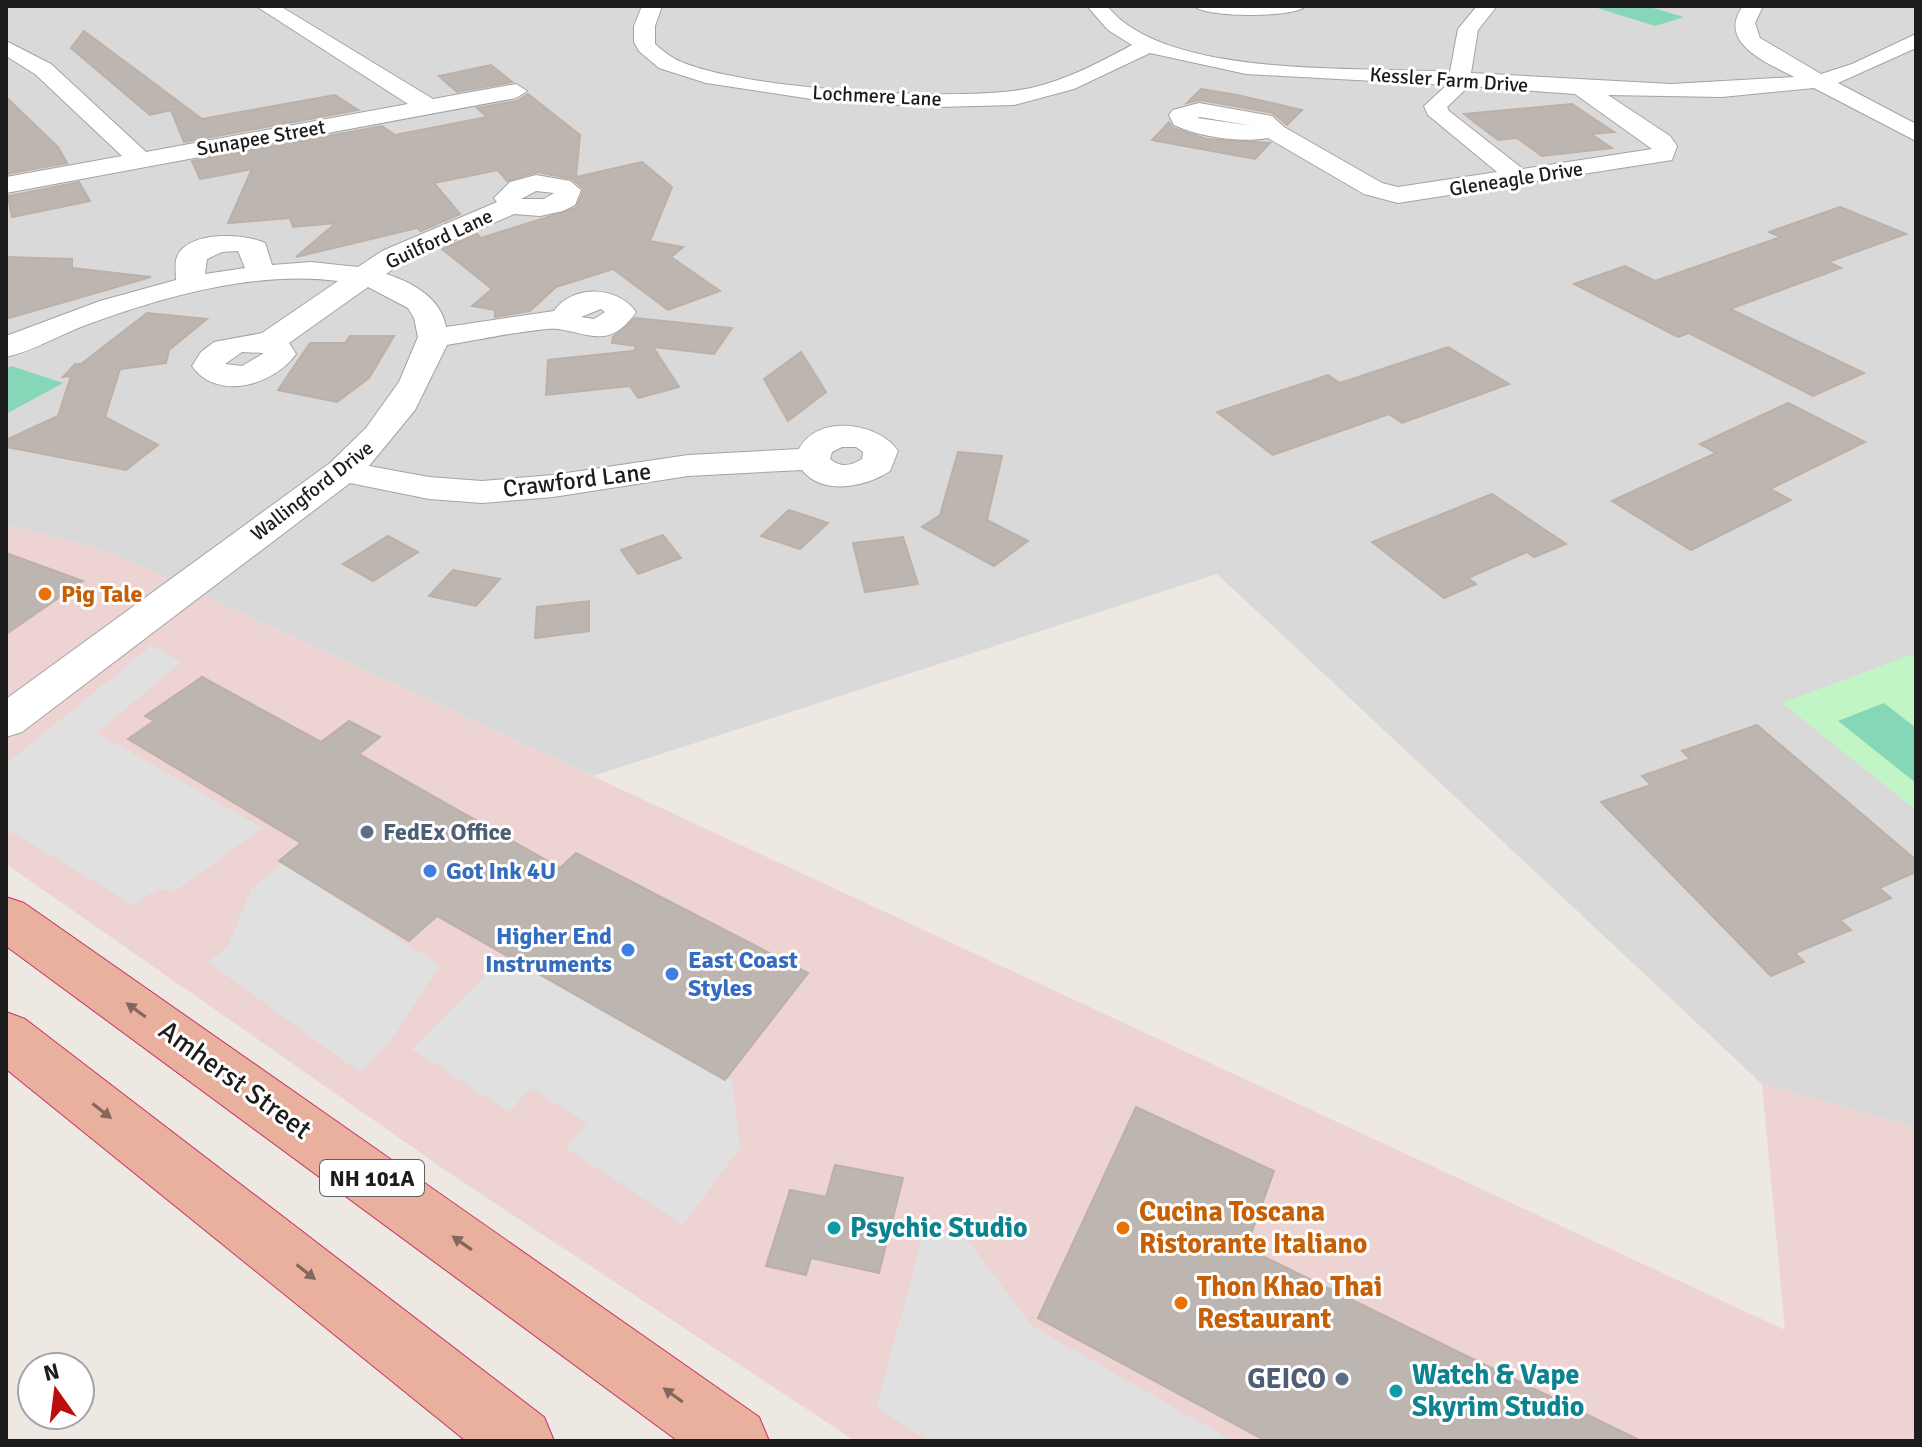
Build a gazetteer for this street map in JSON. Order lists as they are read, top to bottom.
{
  "streets": {
    "highway": ["Amherst Street", "NH 101A"],
    "street": [
      "Kessler Farm Drive",
      "Lochmere Lane",
      "Sunapee Street",
      "Gleneagle Drive",
      "Guilford Lane",
      "Crawford Lane",
      "Wallingford Drive"
    ]
  },
  "crossings": [
    ["Kessler Farm Drive", "Lochmere Lane"],
    ["Kessler Farm Drive", "Gleneagle Drive"],
    ["Crawford Lane", "Wallingford Drive"]
  ],
  "places": [
    "Pig Tale",
    "FedEx Office",
    "Got Ink 4U",
    "Higher End Instruments",
    "East Coast Styles",
    "Psychic Studio",
    "Cucina Toscana Ristorante Italiano",
    "Thon Khao Thai Restaurant",
    "GEICO",
    "Watch & Vape Skyrim Studio"
  ],
  "north": "top"
}
